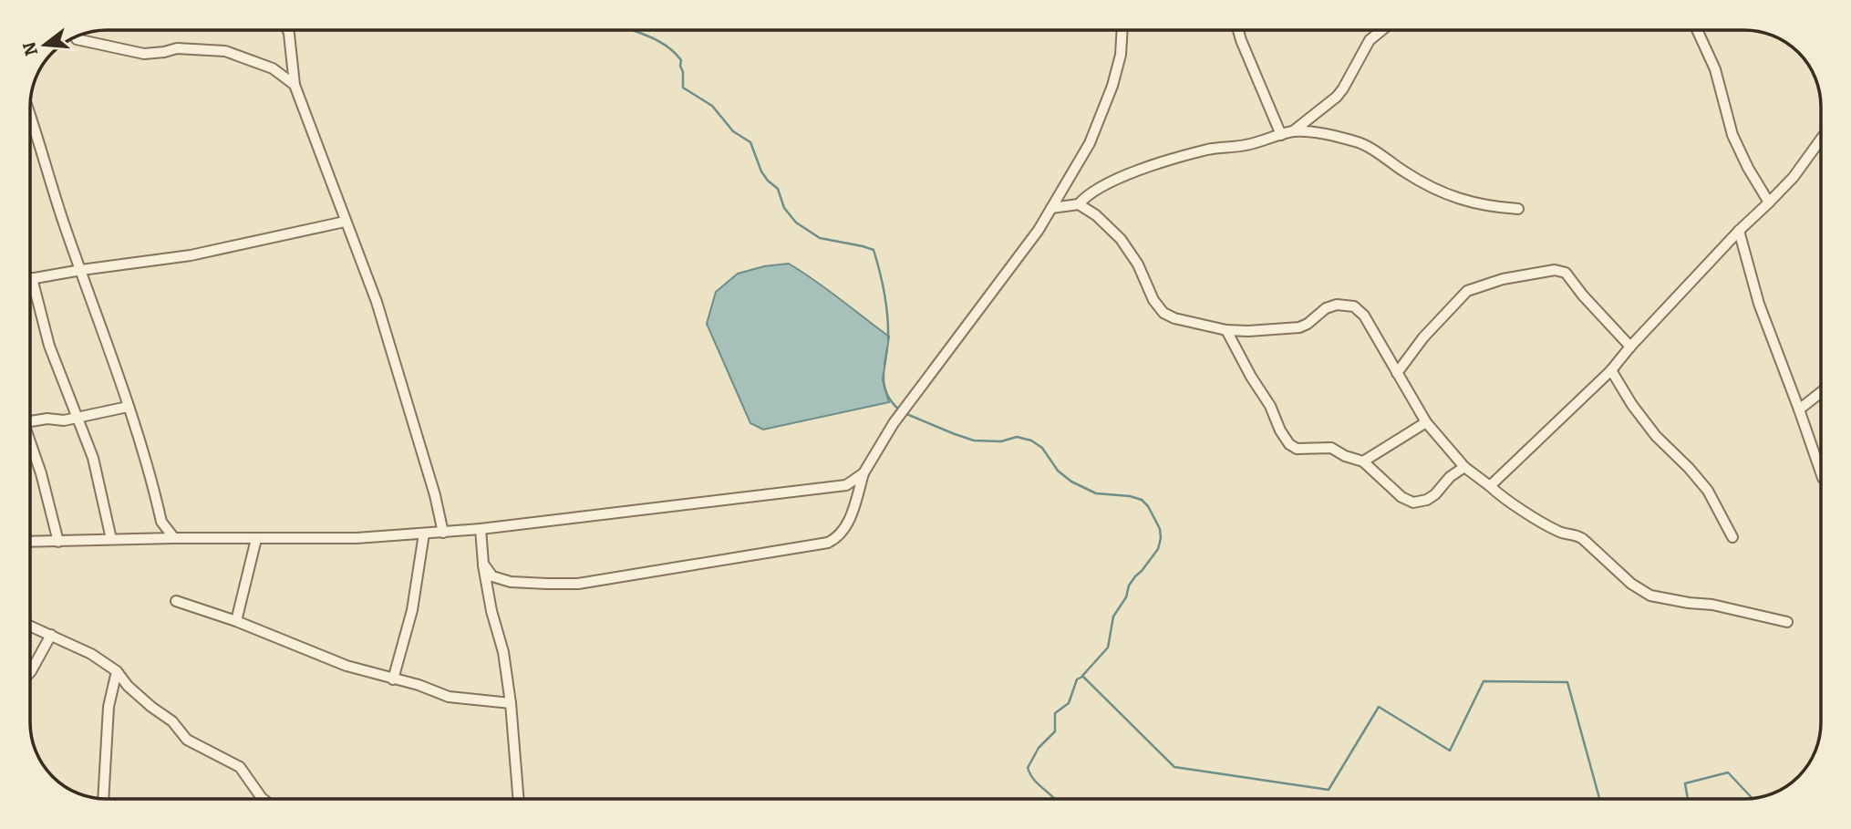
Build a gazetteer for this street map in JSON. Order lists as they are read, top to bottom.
{
  "north": "left"
}
